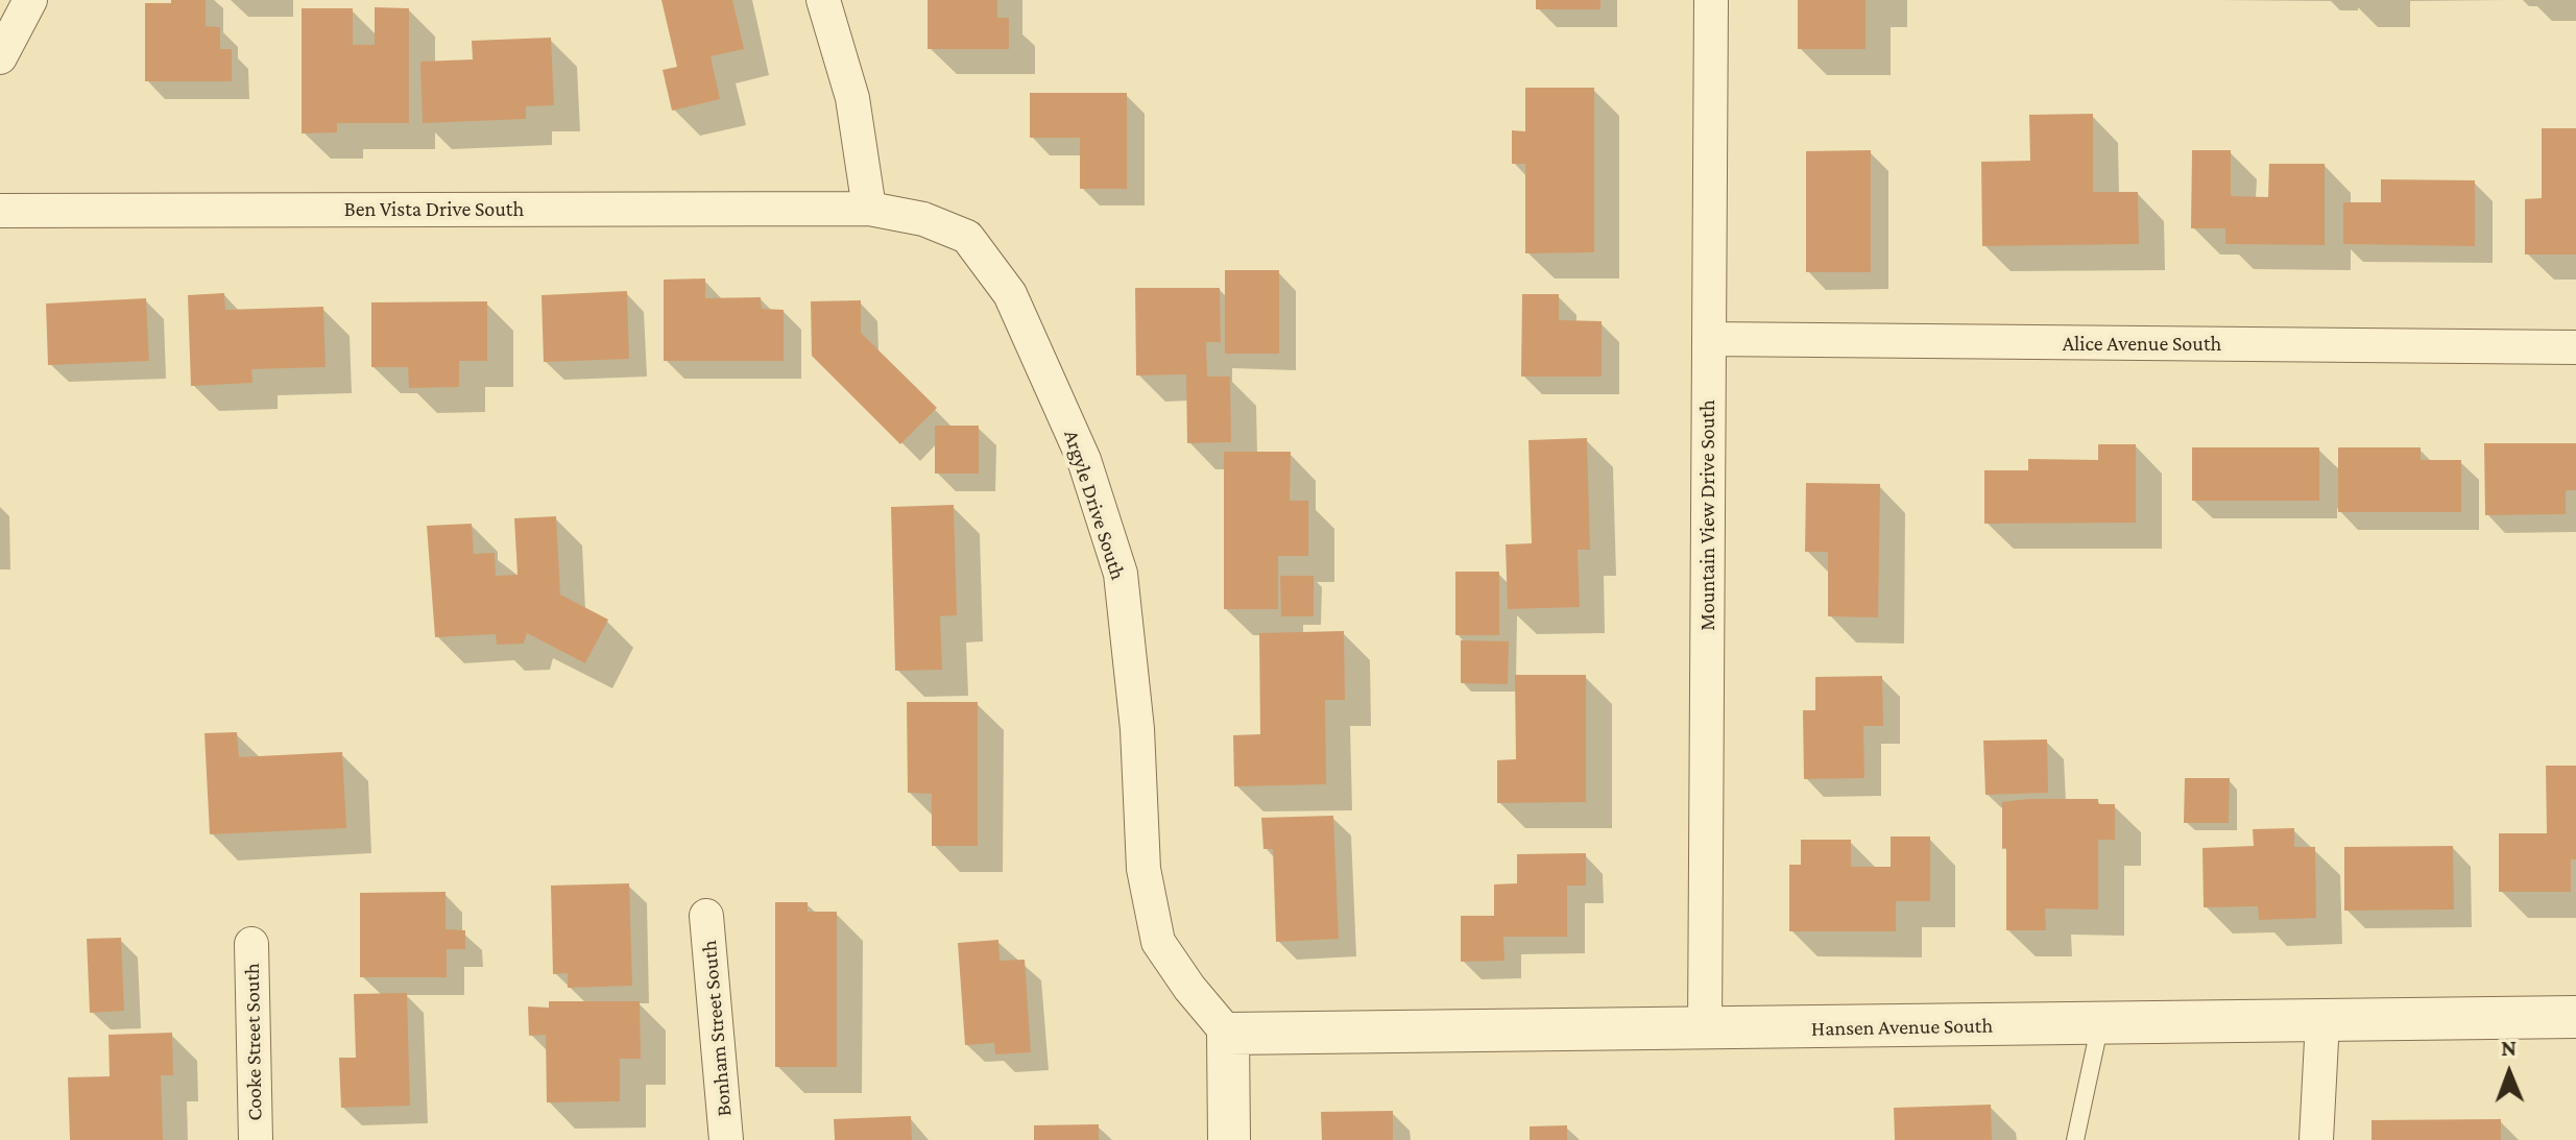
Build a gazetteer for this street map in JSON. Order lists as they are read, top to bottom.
{
  "streets": {
    "street": [
      "Ben Vista Drive South",
      "Alice Avenue South",
      "Argyle Drive South",
      "Mountain View Drive South",
      "Hansen Avenue South",
      "Bonham Street South",
      "Cooke Street South"
    ]
  },
  "crossings": [
    ["Ben Vista Drive South", "Argyle Drive South"],
    ["Alice Avenue South", "Mountain View Drive South"],
    ["Argyle Drive South", "Hansen Avenue South"],
    ["Mountain View Drive South", "Hansen Avenue South"]
  ],
  "north": "top"
}
